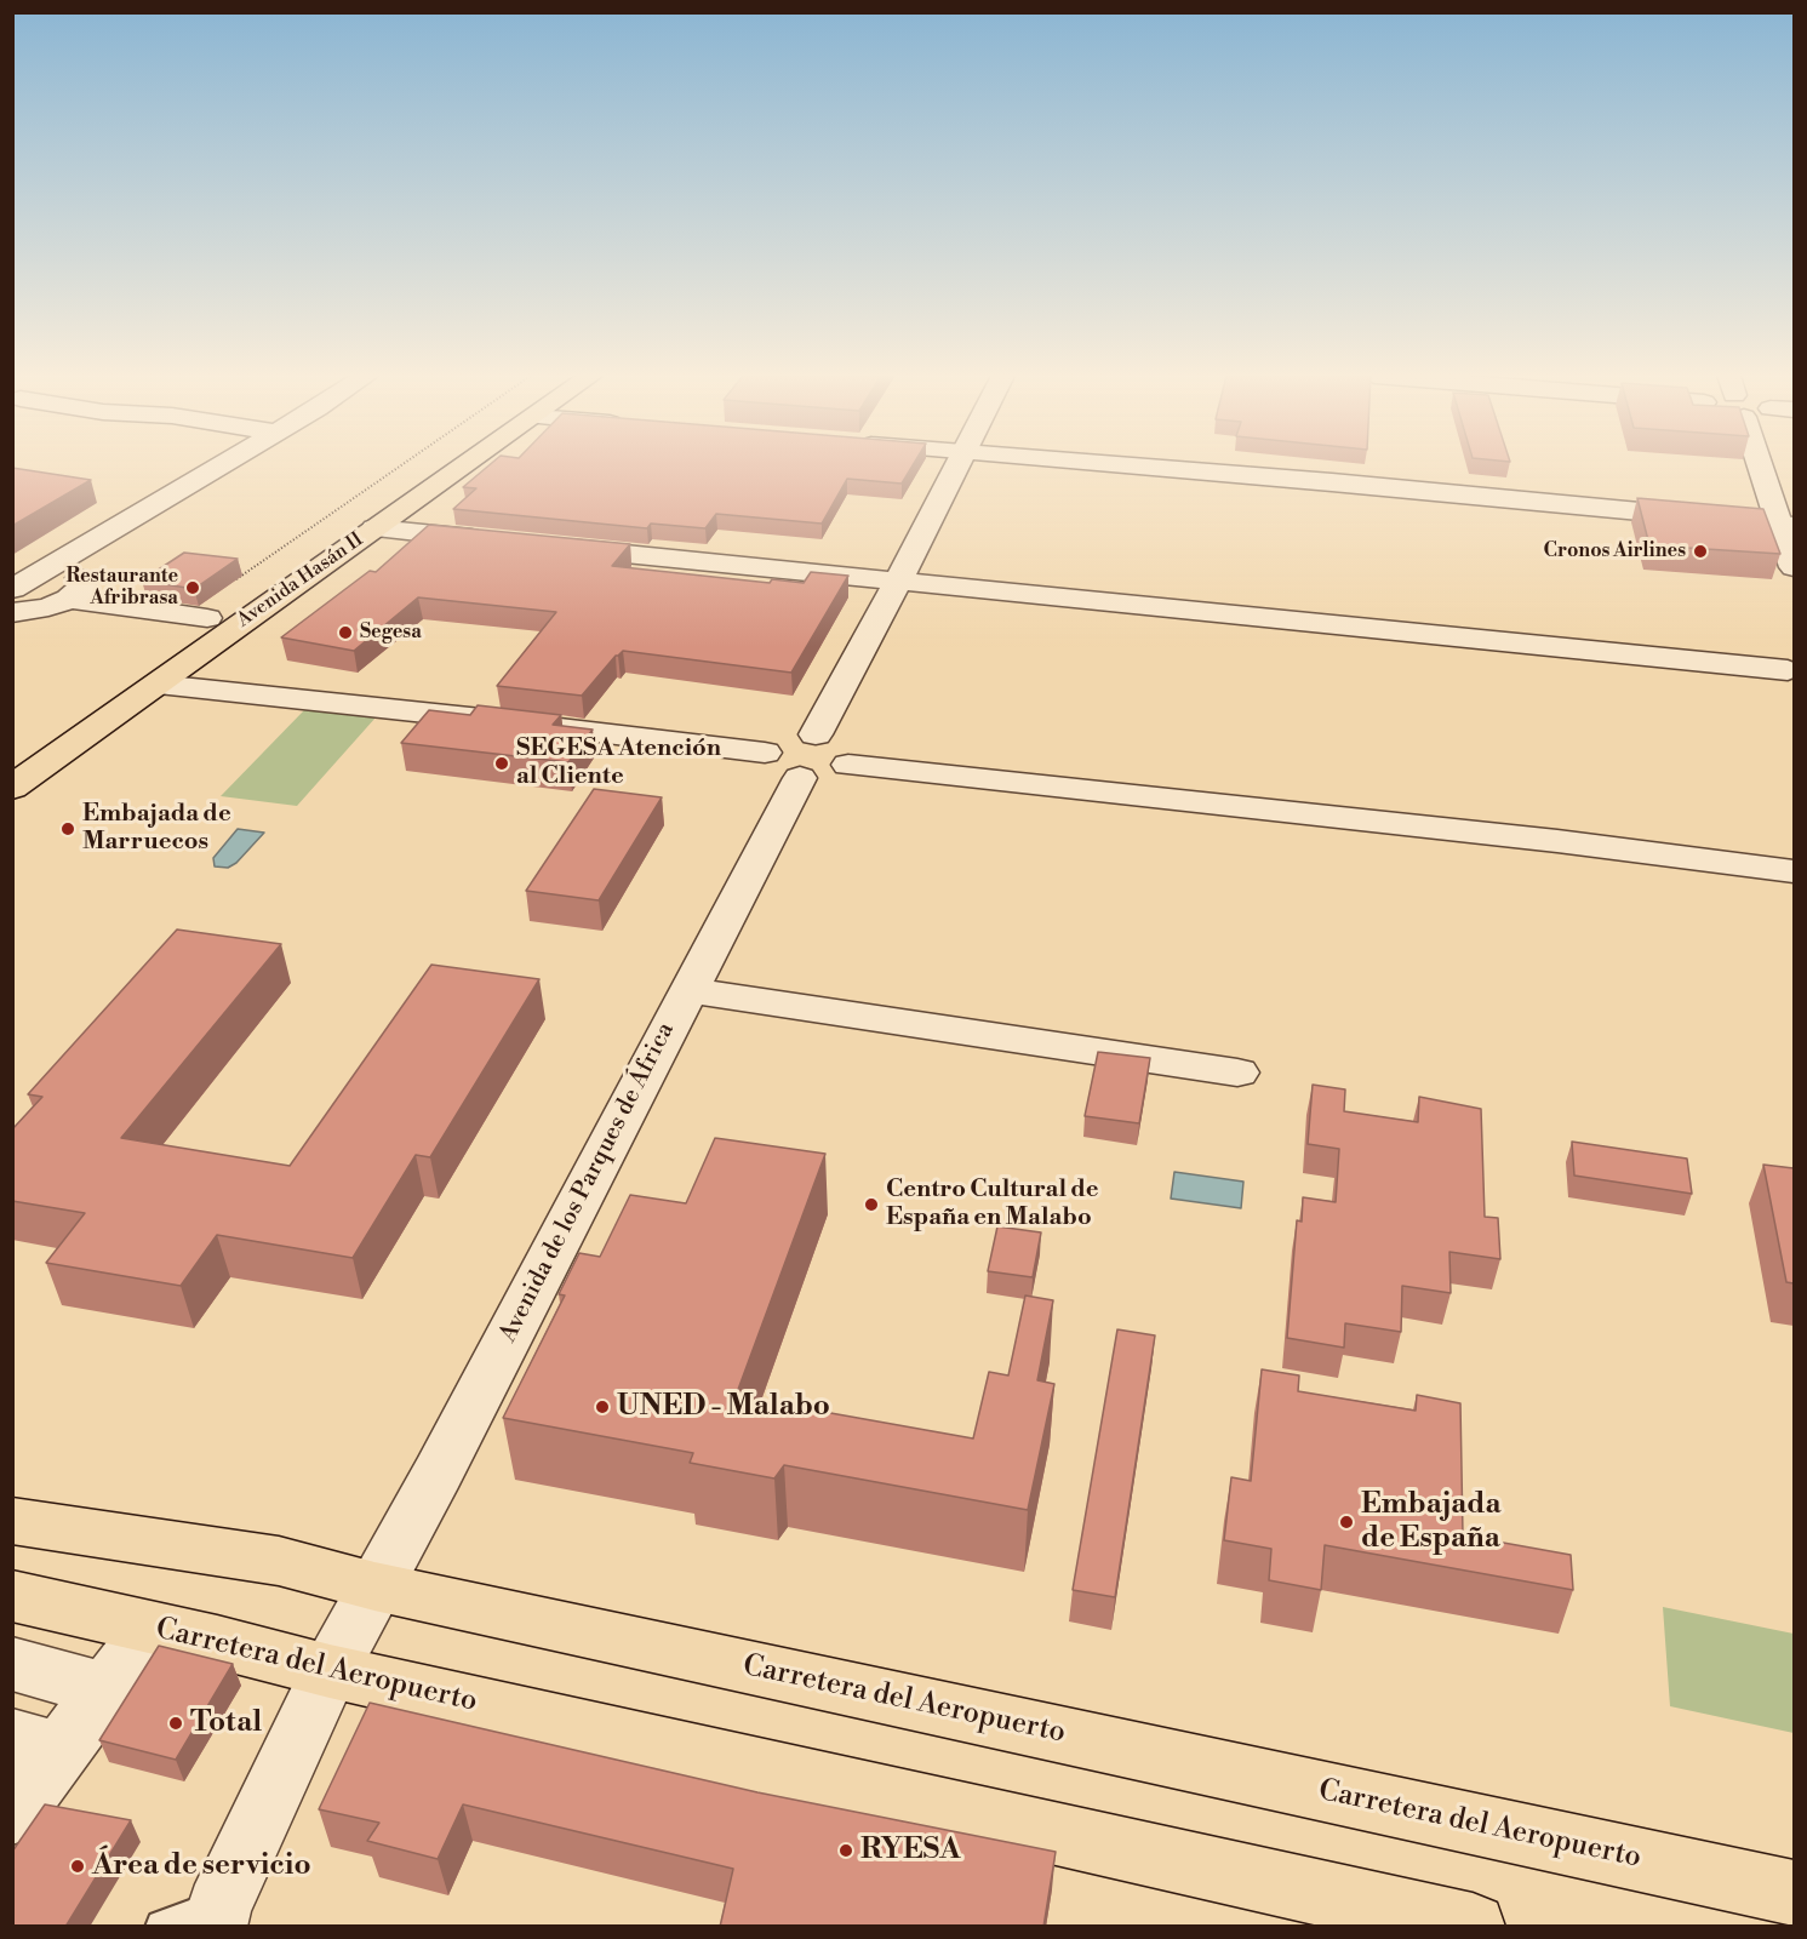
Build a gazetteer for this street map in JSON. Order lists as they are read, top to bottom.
{
  "streets": {
    "main road": ["Avenida Hasán II", "Carretera del Aeropuerto"],
    "street": ["Avenida de los Parques de África"]
  },
  "crossings": [
    ["Avenida de los Parques de África", "Carretera del Aeropuerto"]
  ],
  "places": [
    "Cronos Airlines",
    "Restaurante Afribrasa",
    "Segesa",
    "SEGESA Atención al Cliente",
    "Embajada de Marruecos",
    "Centro Cultural de España en Malabo",
    "UNED - Malabo",
    "Embajada de España",
    "Total",
    "RYESA",
    "Área de servicio"
  ]
}
